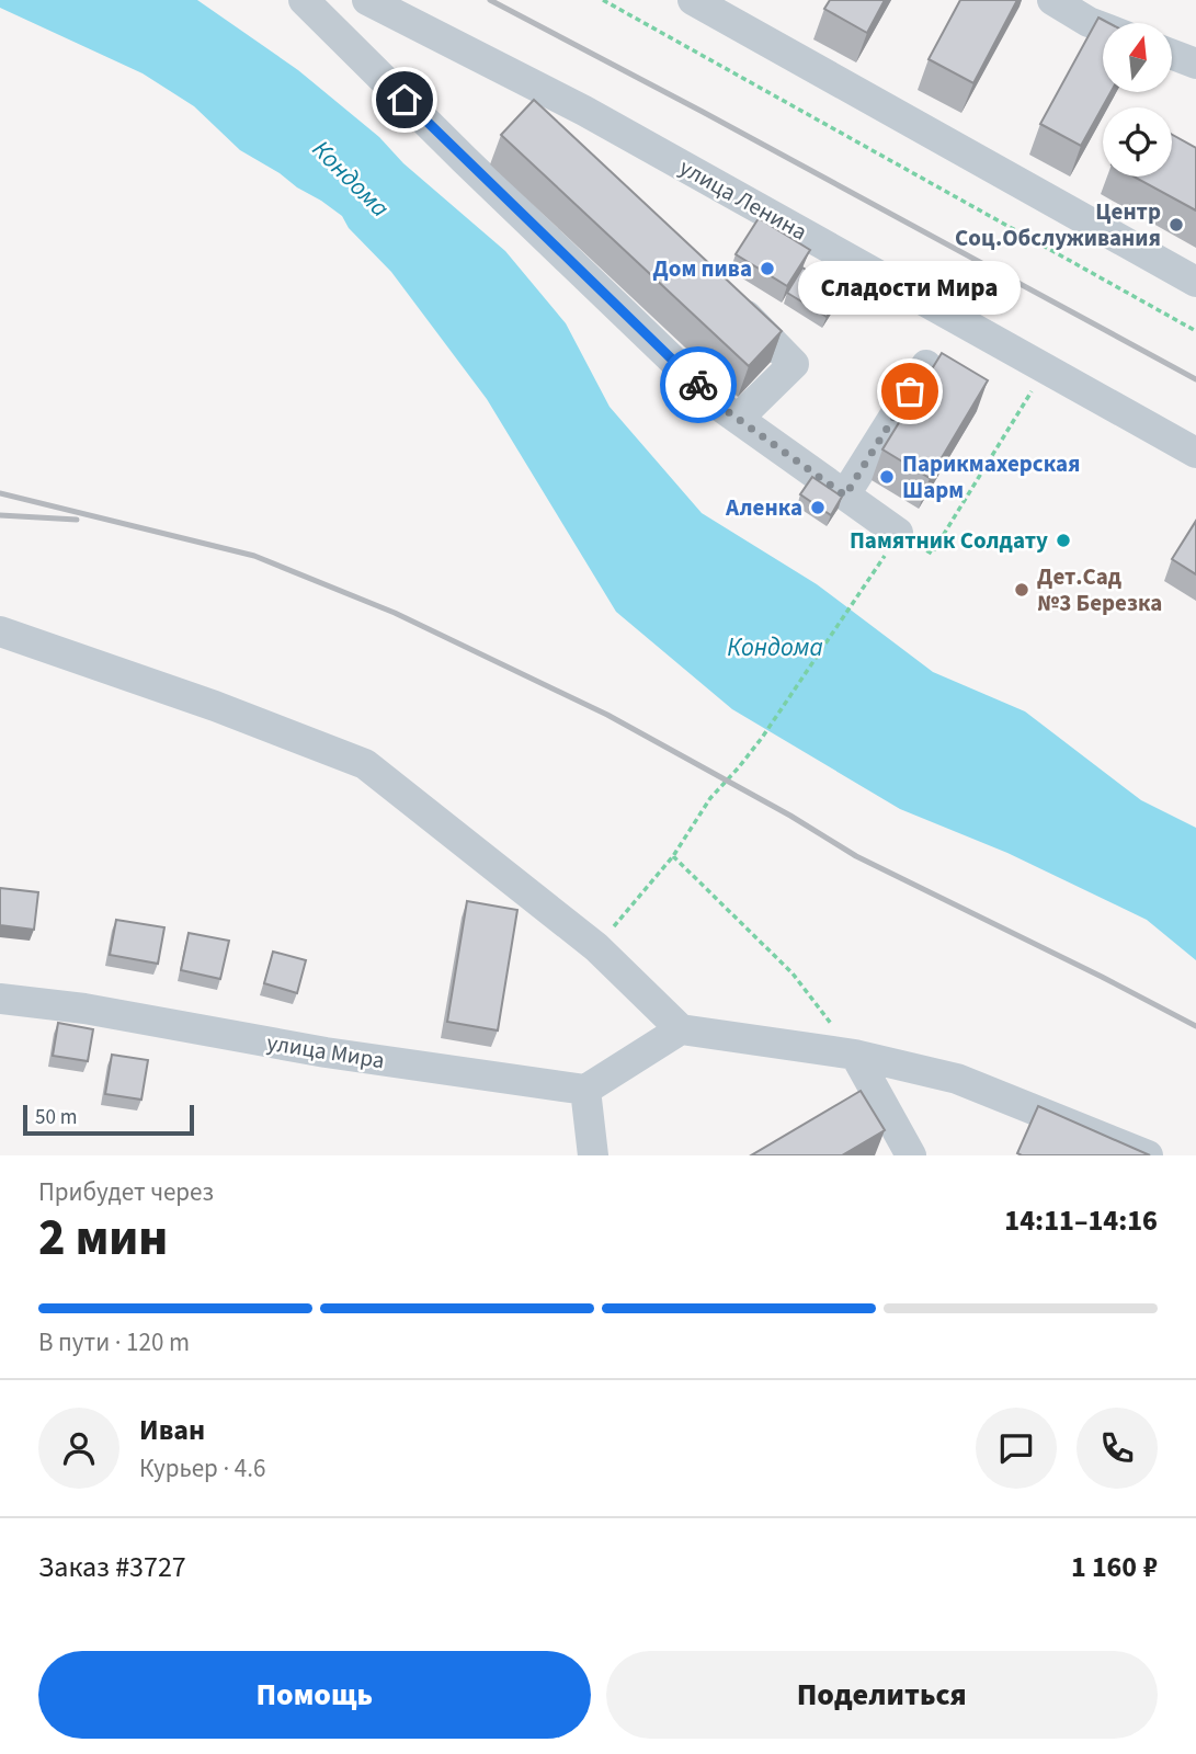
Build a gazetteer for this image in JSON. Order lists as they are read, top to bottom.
{
  "streets": {
    "street": ["улица Ленина", "улица Мира"]
  },
  "water": ["Кондома"],
  "places": [
    "Центр Соц.Обслуживания",
    "Дом пива",
    "Сладости Мира",
    "Парикмахерская Шарм",
    "Аленка",
    "Памятник Солдату",
    "Дет.Сад №3 Березка"
  ],
  "scale_bar": "50 m",
  "north": "top",
  "page": {
    "bubble": "Сладости Мира",
    "scale": "50 m",
    "heading": ["2 мин", "Прибудет через", "14:11–14:16"],
    "panel": [
      "Иван",
      "Курьер · 4.6",
      "Заказ #3727",
      "1 160 ₽"
    ],
    "bar": "В пути · 120 m",
    "buttons": ["Помощь", "Поделиться"]
  }
}
